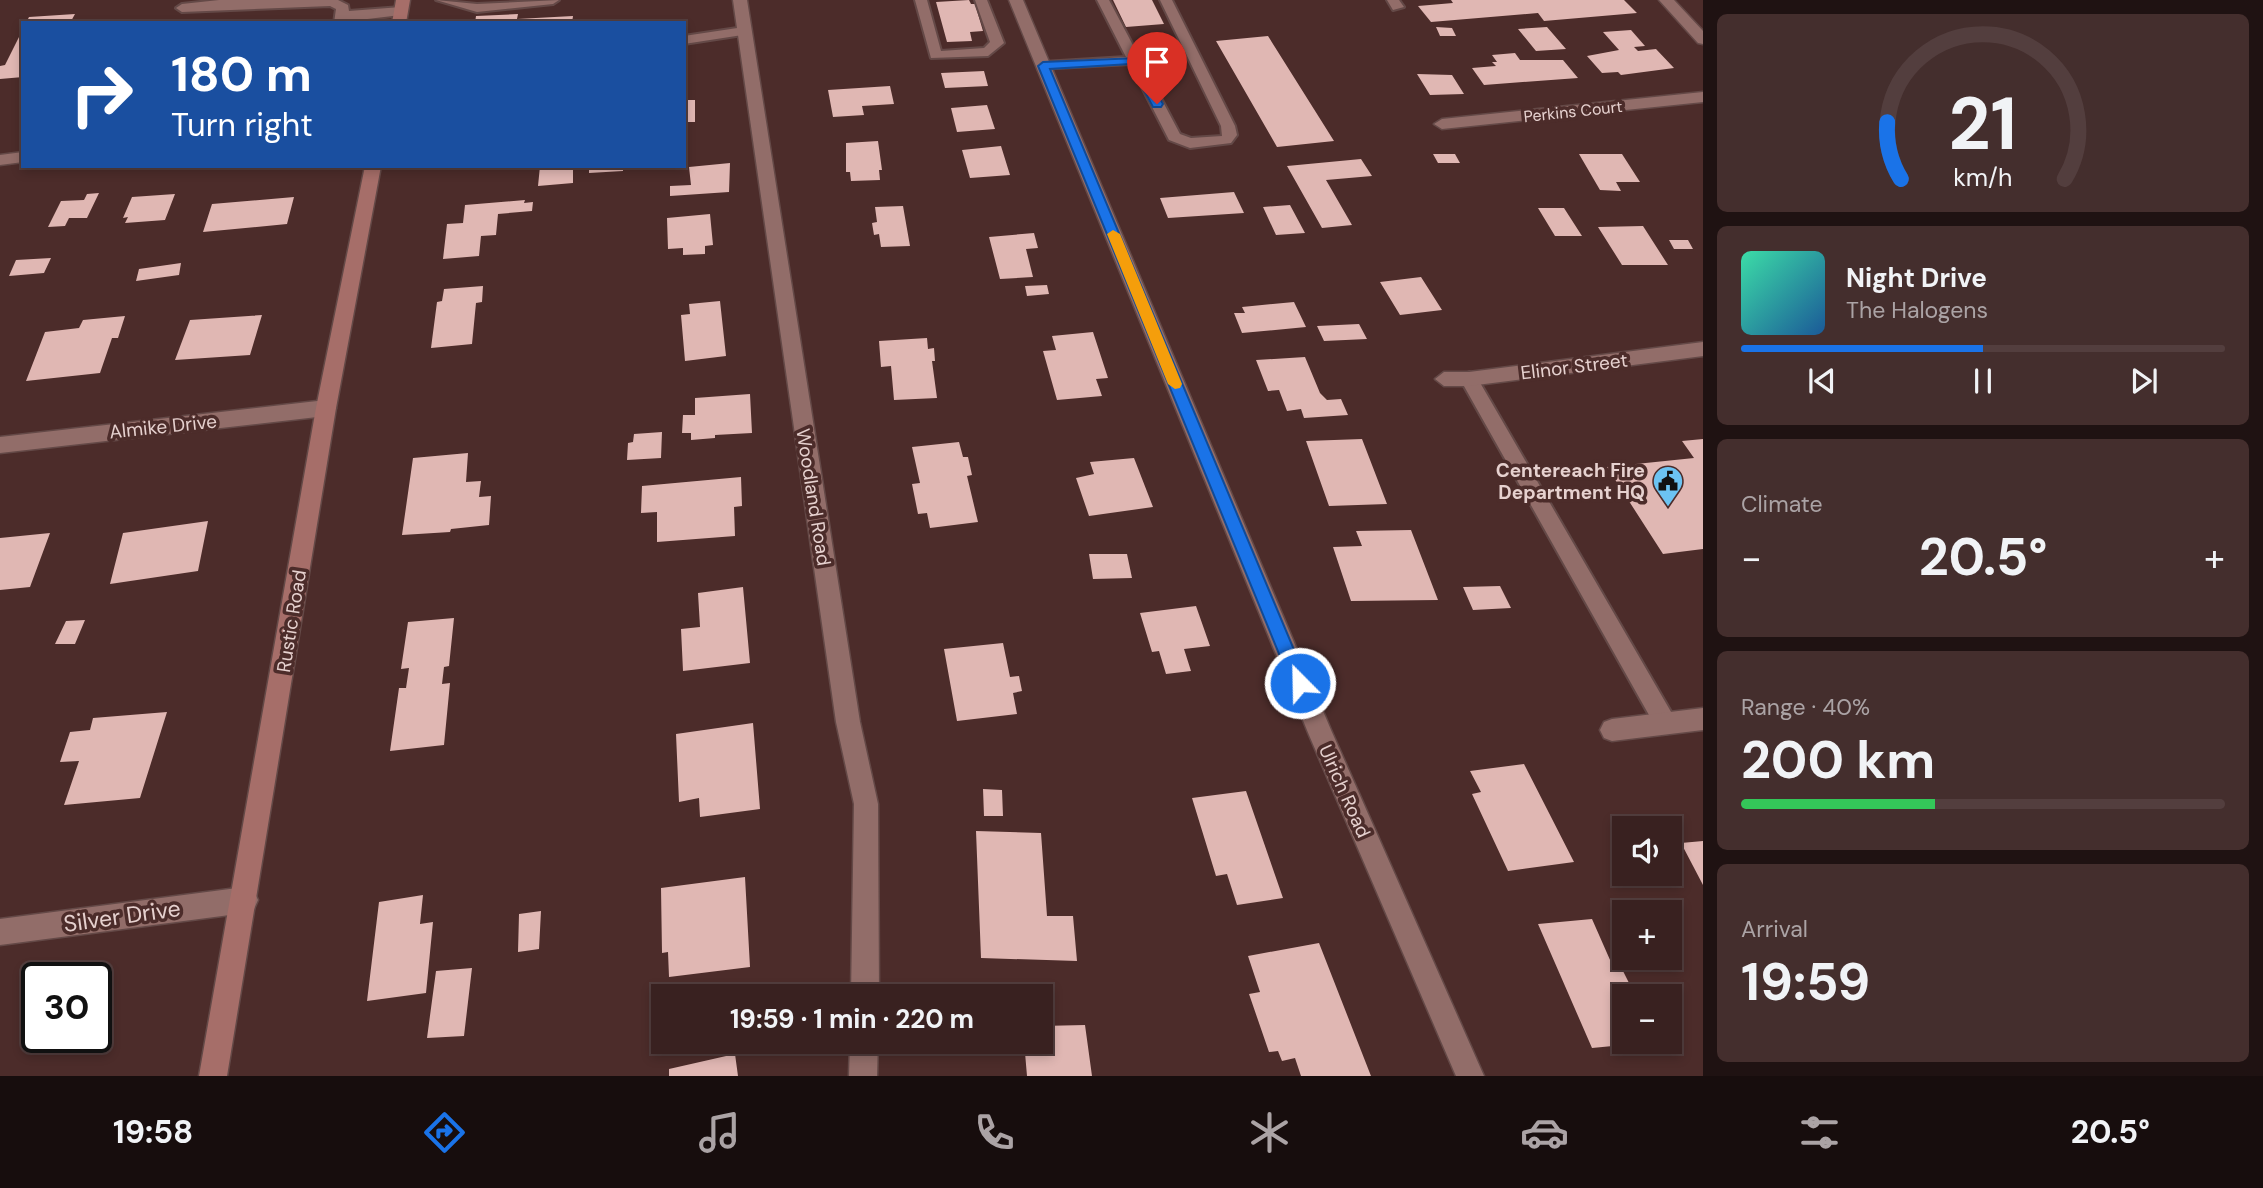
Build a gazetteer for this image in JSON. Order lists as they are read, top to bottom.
{
  "streets": {
    "street": [
      "Perkins Court",
      "Elinor Street",
      "Almike Drive",
      "Woodland Road",
      "Rustic Road",
      "Ulrich Road",
      "Silver Drive"
    ]
  },
  "crossings": [
    ["Almike Drive", "Rustic Road"],
    ["Rustic Road", "Silver Drive"]
  ],
  "places": {
    "public building": ["Centereach Fire Department HQ"]
  },
  "page": {
    "turn": ["180 m", "Turn right"],
    "song": ["Night Drive", "The Halogens"],
    "tile": [
      "Climate",
      ["Range · 40%", "200 km"],
      ["Arrival", "19:59"]
    ],
    "heat": ["−", "20.5°", "+"],
    "map_buttons": ["+", "−"],
    "limit": "30",
    "trip": "19:59 · 1 min · 220 m",
    "tabs": ["19:58", "20.5°"],
    "gauge": ["21", "km/h"]
  }
}
